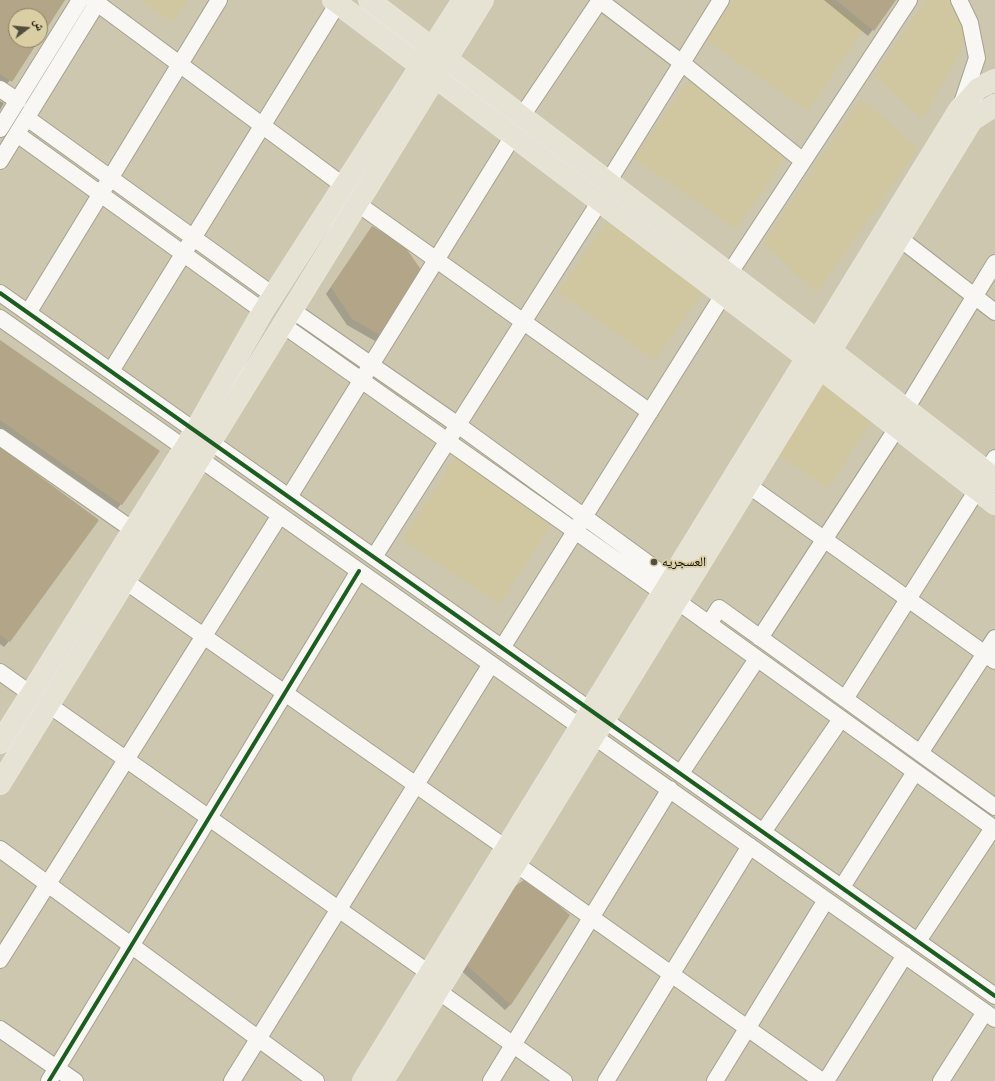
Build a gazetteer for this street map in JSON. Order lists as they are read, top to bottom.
{
  "places": ["العسجريه"],
  "north": "right"
}
